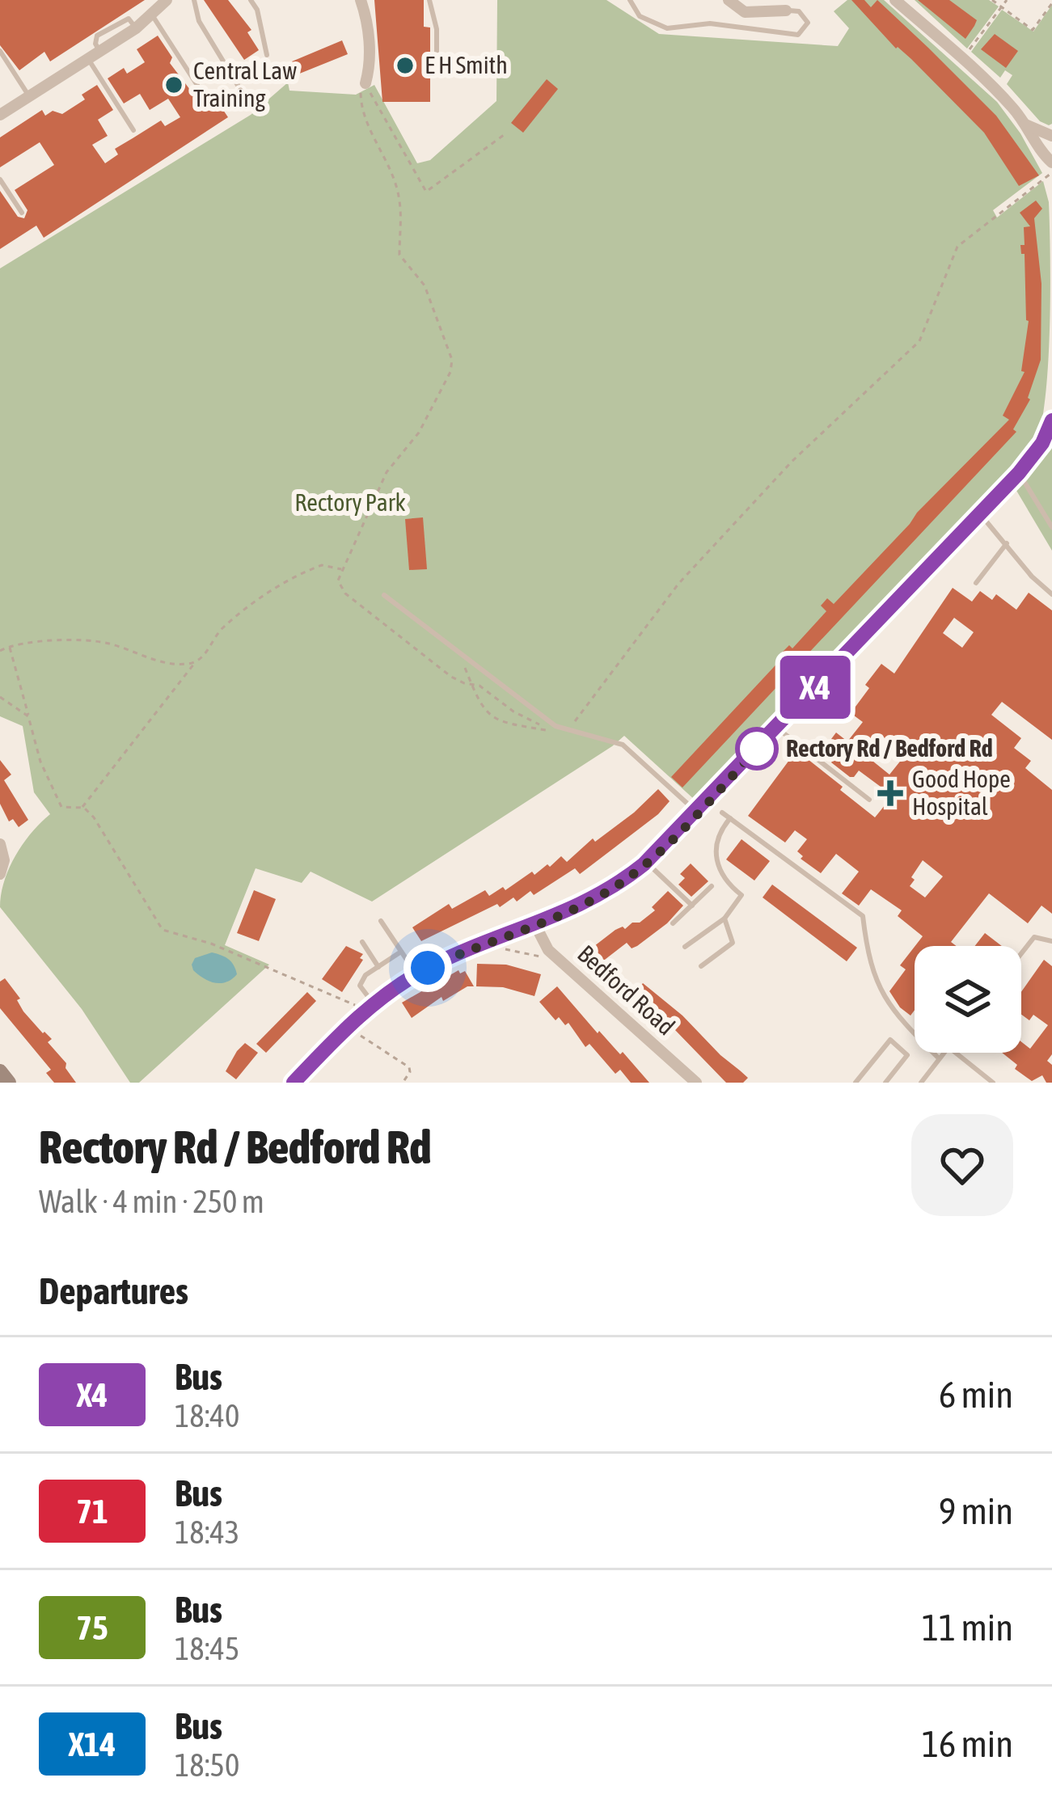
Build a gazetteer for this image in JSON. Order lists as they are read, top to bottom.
{
  "streets": {
    "street": ["Bedford Road"]
  },
  "parks": ["Rectory Park"],
  "places": {
    "other": ["E H Smith", "Central Law Training", "Rectory Rd / Bedford Rd"],
    "health": ["Good Hope Hospital"]
  },
  "lines": ["bus line X4"],
  "page": {
    "on_map": "X4",
    "heading": [
      ["Rectory Rd / Bedford Rd", "Walk · 4 min · 250 m"],
      "Departures"
    ],
    "list": [
      {
        "mark": "X4",
        "name": "Bus",
        "note": "18:40",
        "value": "6 min"
      },
      {
        "mark": "71",
        "name": "Bus",
        "note": "18:43",
        "value": "9 min"
      },
      {
        "mark": "75",
        "name": "Bus",
        "note": "18:45",
        "value": "11 min"
      },
      {
        "mark": "X14",
        "name": "Bus",
        "note": "18:50",
        "value": "16 min"
      }
    ]
  }
}
